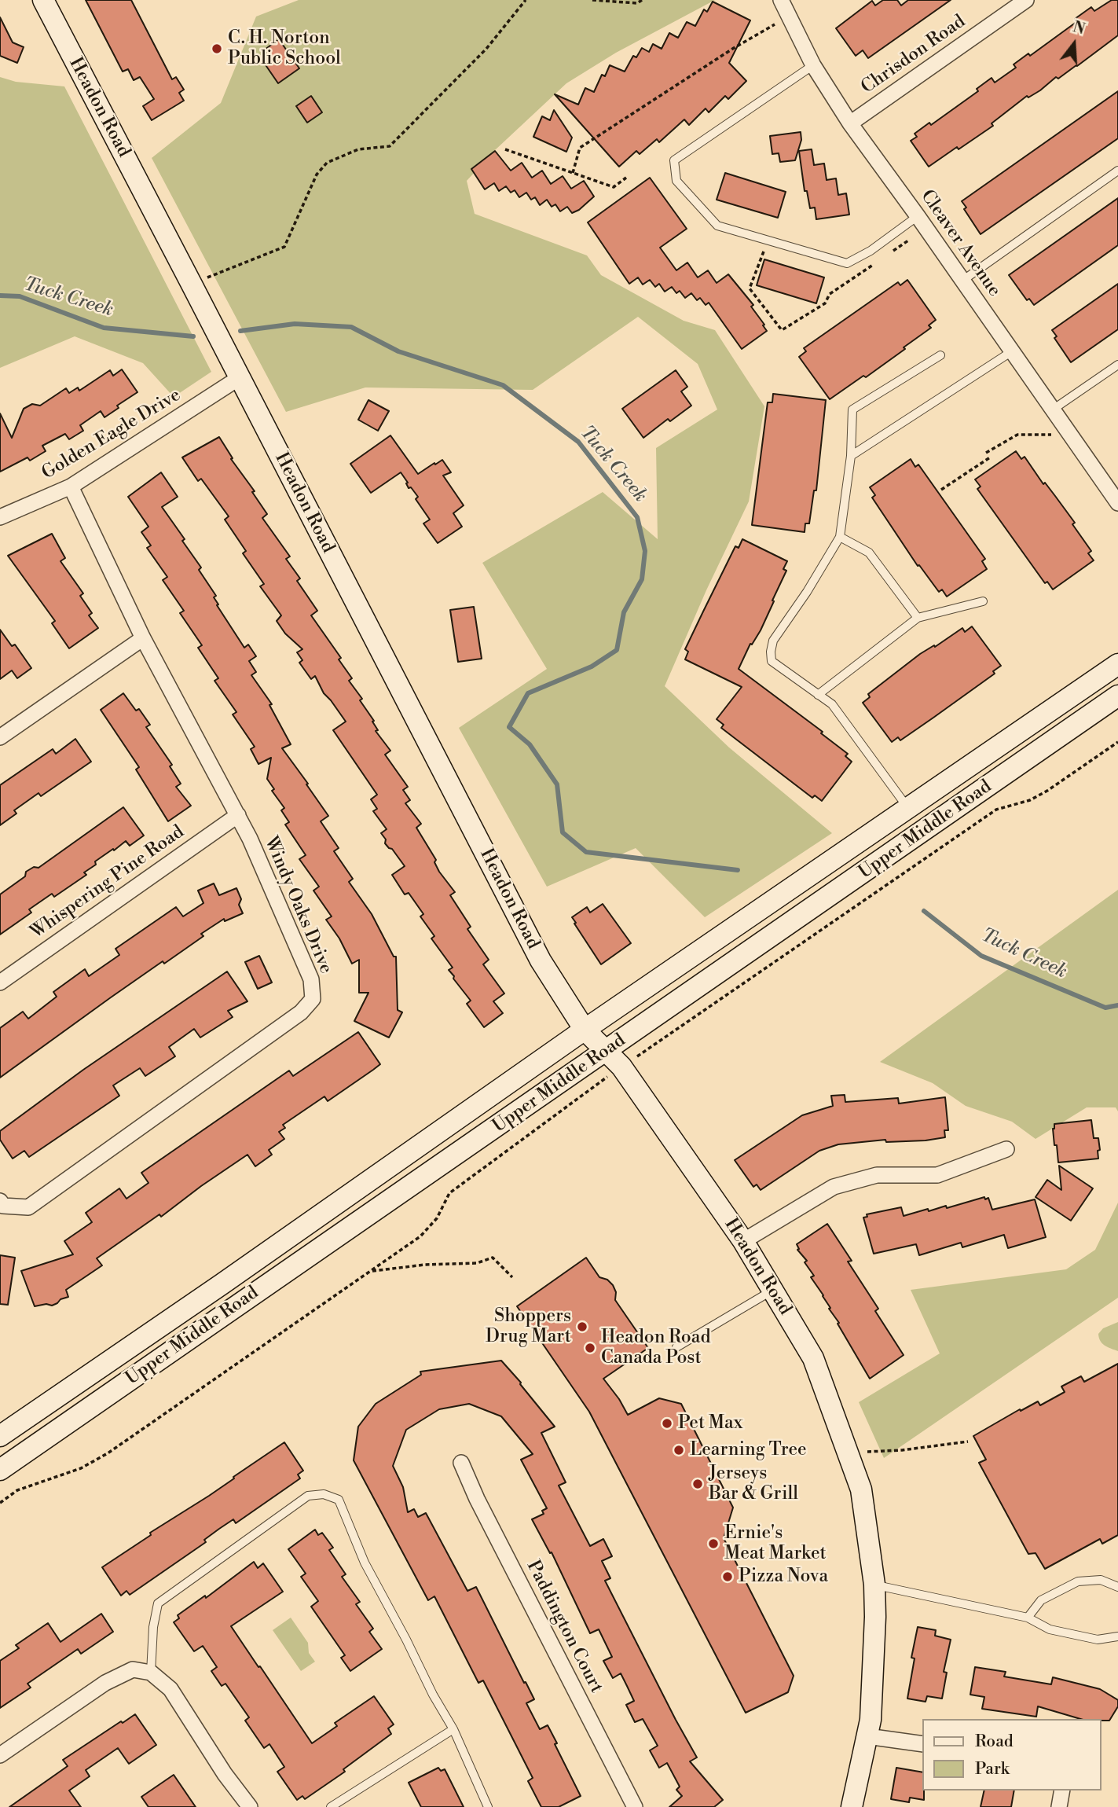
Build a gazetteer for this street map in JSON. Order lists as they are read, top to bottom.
{
  "streets": {
    "main road": ["Headon Road", "Upper Middle Road"],
    "street": [
      "Chrisdon Road",
      "Cleaver Avenue",
      "Golden Eagle Drive",
      "Whispering Pine Road",
      "Windy Oaks Drive",
      "Paddington Court"
    ]
  },
  "crossings": [
    ["Chrisdon Road", "Cleaver Avenue"],
    ["Headon Road", "Golden Eagle Drive"],
    ["Headon Road", "Upper Middle Road"],
    ["Golden Eagle Drive", "Windy Oaks Drive"],
    ["Whispering Pine Road", "Windy Oaks Drive"]
  ],
  "water": ["Tuck Creek"],
  "places": [
    "C. H. Norton Public School",
    "Shoppers Drug Mart",
    "Headon Road Canada Post",
    "Pet Max",
    "Learning Tree",
    "Jerseys Bar & Grill",
    "Ernie's Meat Market",
    "Pizza Nova"
  ],
  "legend": ["Road", "Park"],
  "north": "top"
}
